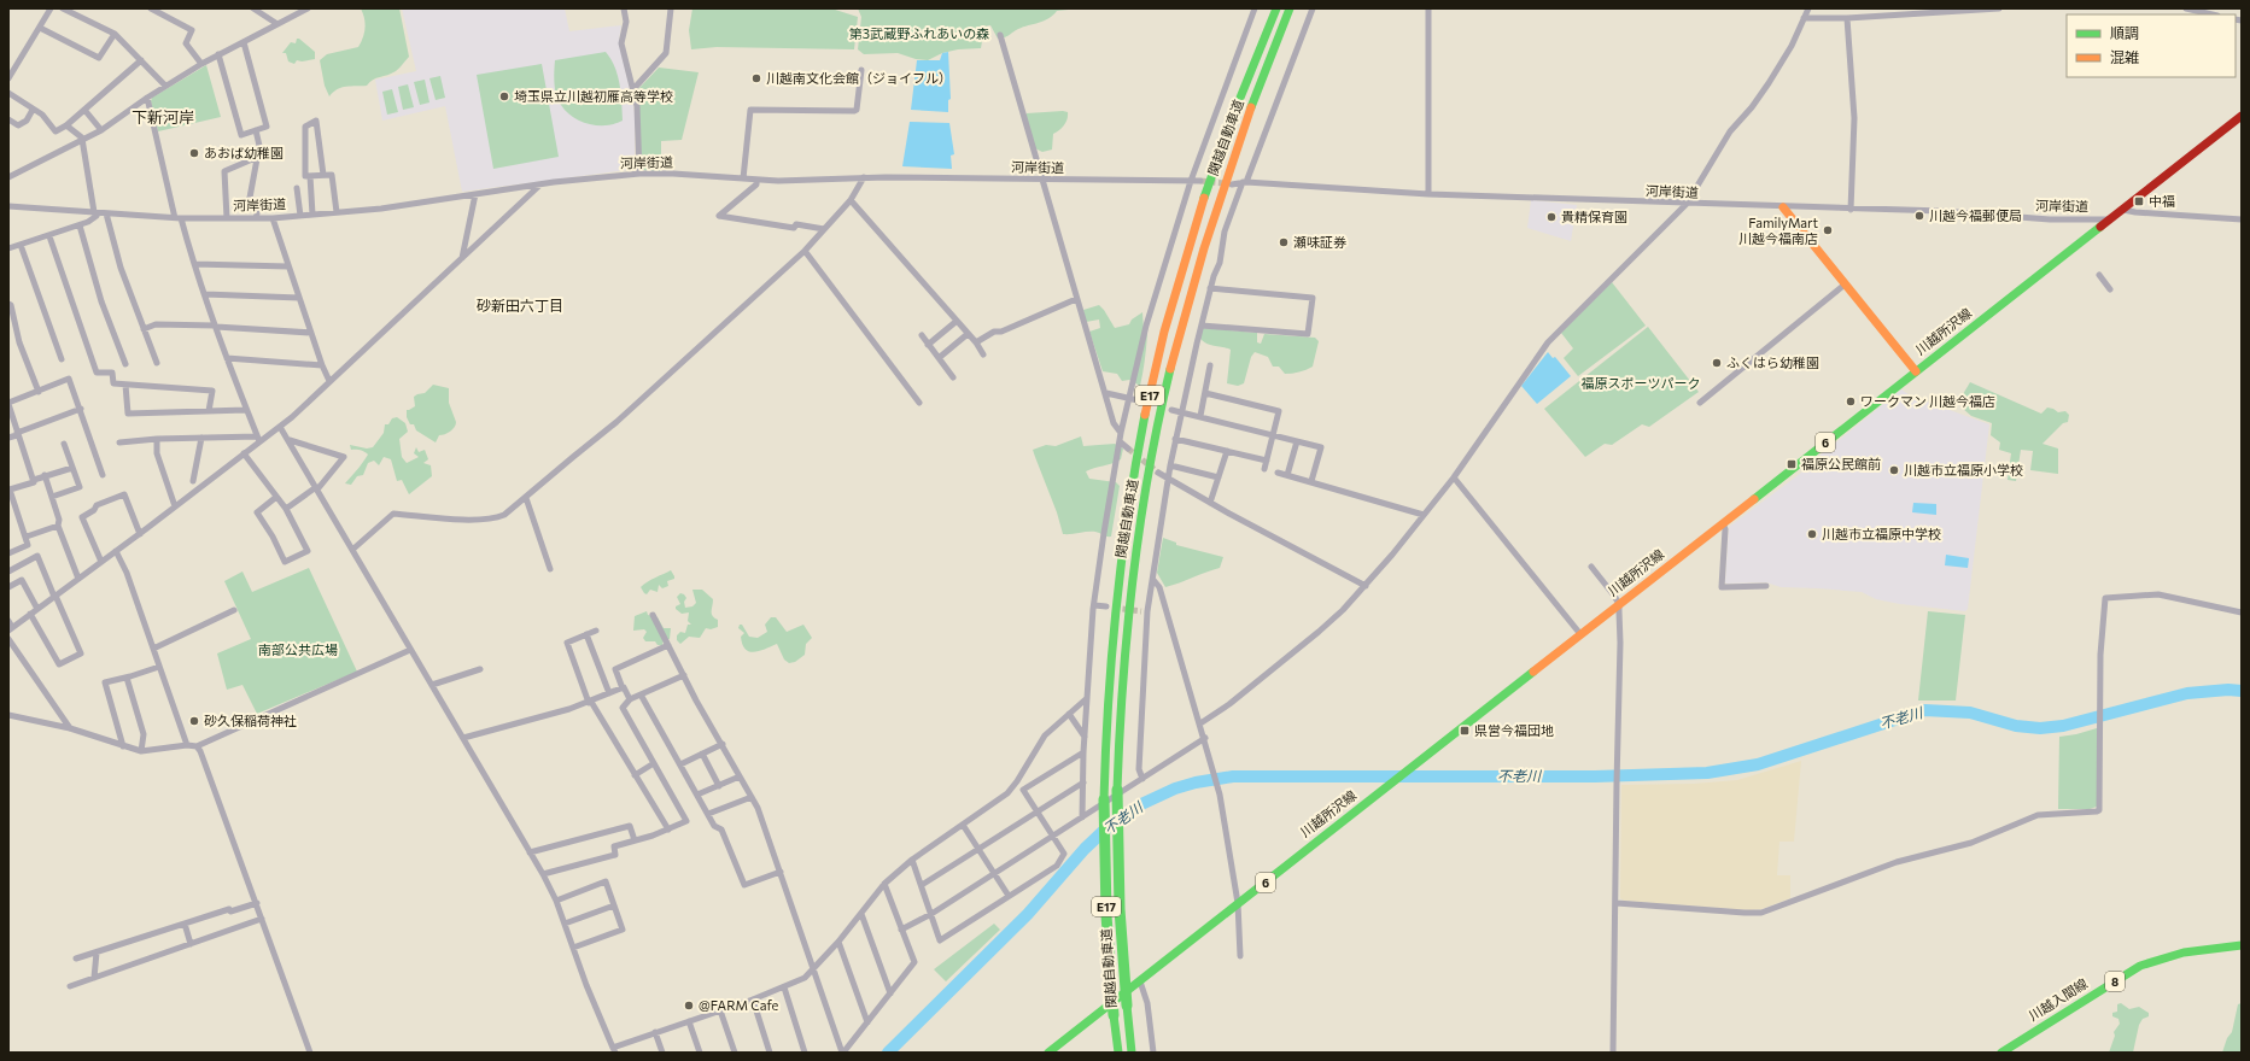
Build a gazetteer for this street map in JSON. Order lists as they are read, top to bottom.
{
  "streets": {
    "main road": [
      "関越自動車道",
      "川越所沢線",
      "E17",
      "6",
      "8",
      "川越入間線"
    ],
    "street": ["河岸街道"]
  },
  "crossings": [
    ["河岸街道", "川越所沢線"]
  ],
  "districts": ["下新河岸", "砂新田六丁目"],
  "water": ["不老川"],
  "parks": ["第3武蔵野ふれあいの森", "福原スポーツパーク", "南部公共広場"],
  "places": {
    "other": [
      "川越南文化会館（ジョイフル）",
      "埼玉県立川越初雁高等学校",
      "あおば幼稚園",
      "川越今福郵便局",
      "貴精保育園",
      "FamilyMart 川越今福南店",
      "瀬味証券",
      "ふくはら幼稚園",
      "ワークマン 川越今福店",
      "川越市立福原小学校",
      "川越市立福原中学校",
      "砂久保稲荷神社",
      "@FARM Cafe"
    ],
    "transit": ["中福", "福原公民館前", "県営今福団地"]
  },
  "legend": ["順調", "混雑"]
}
